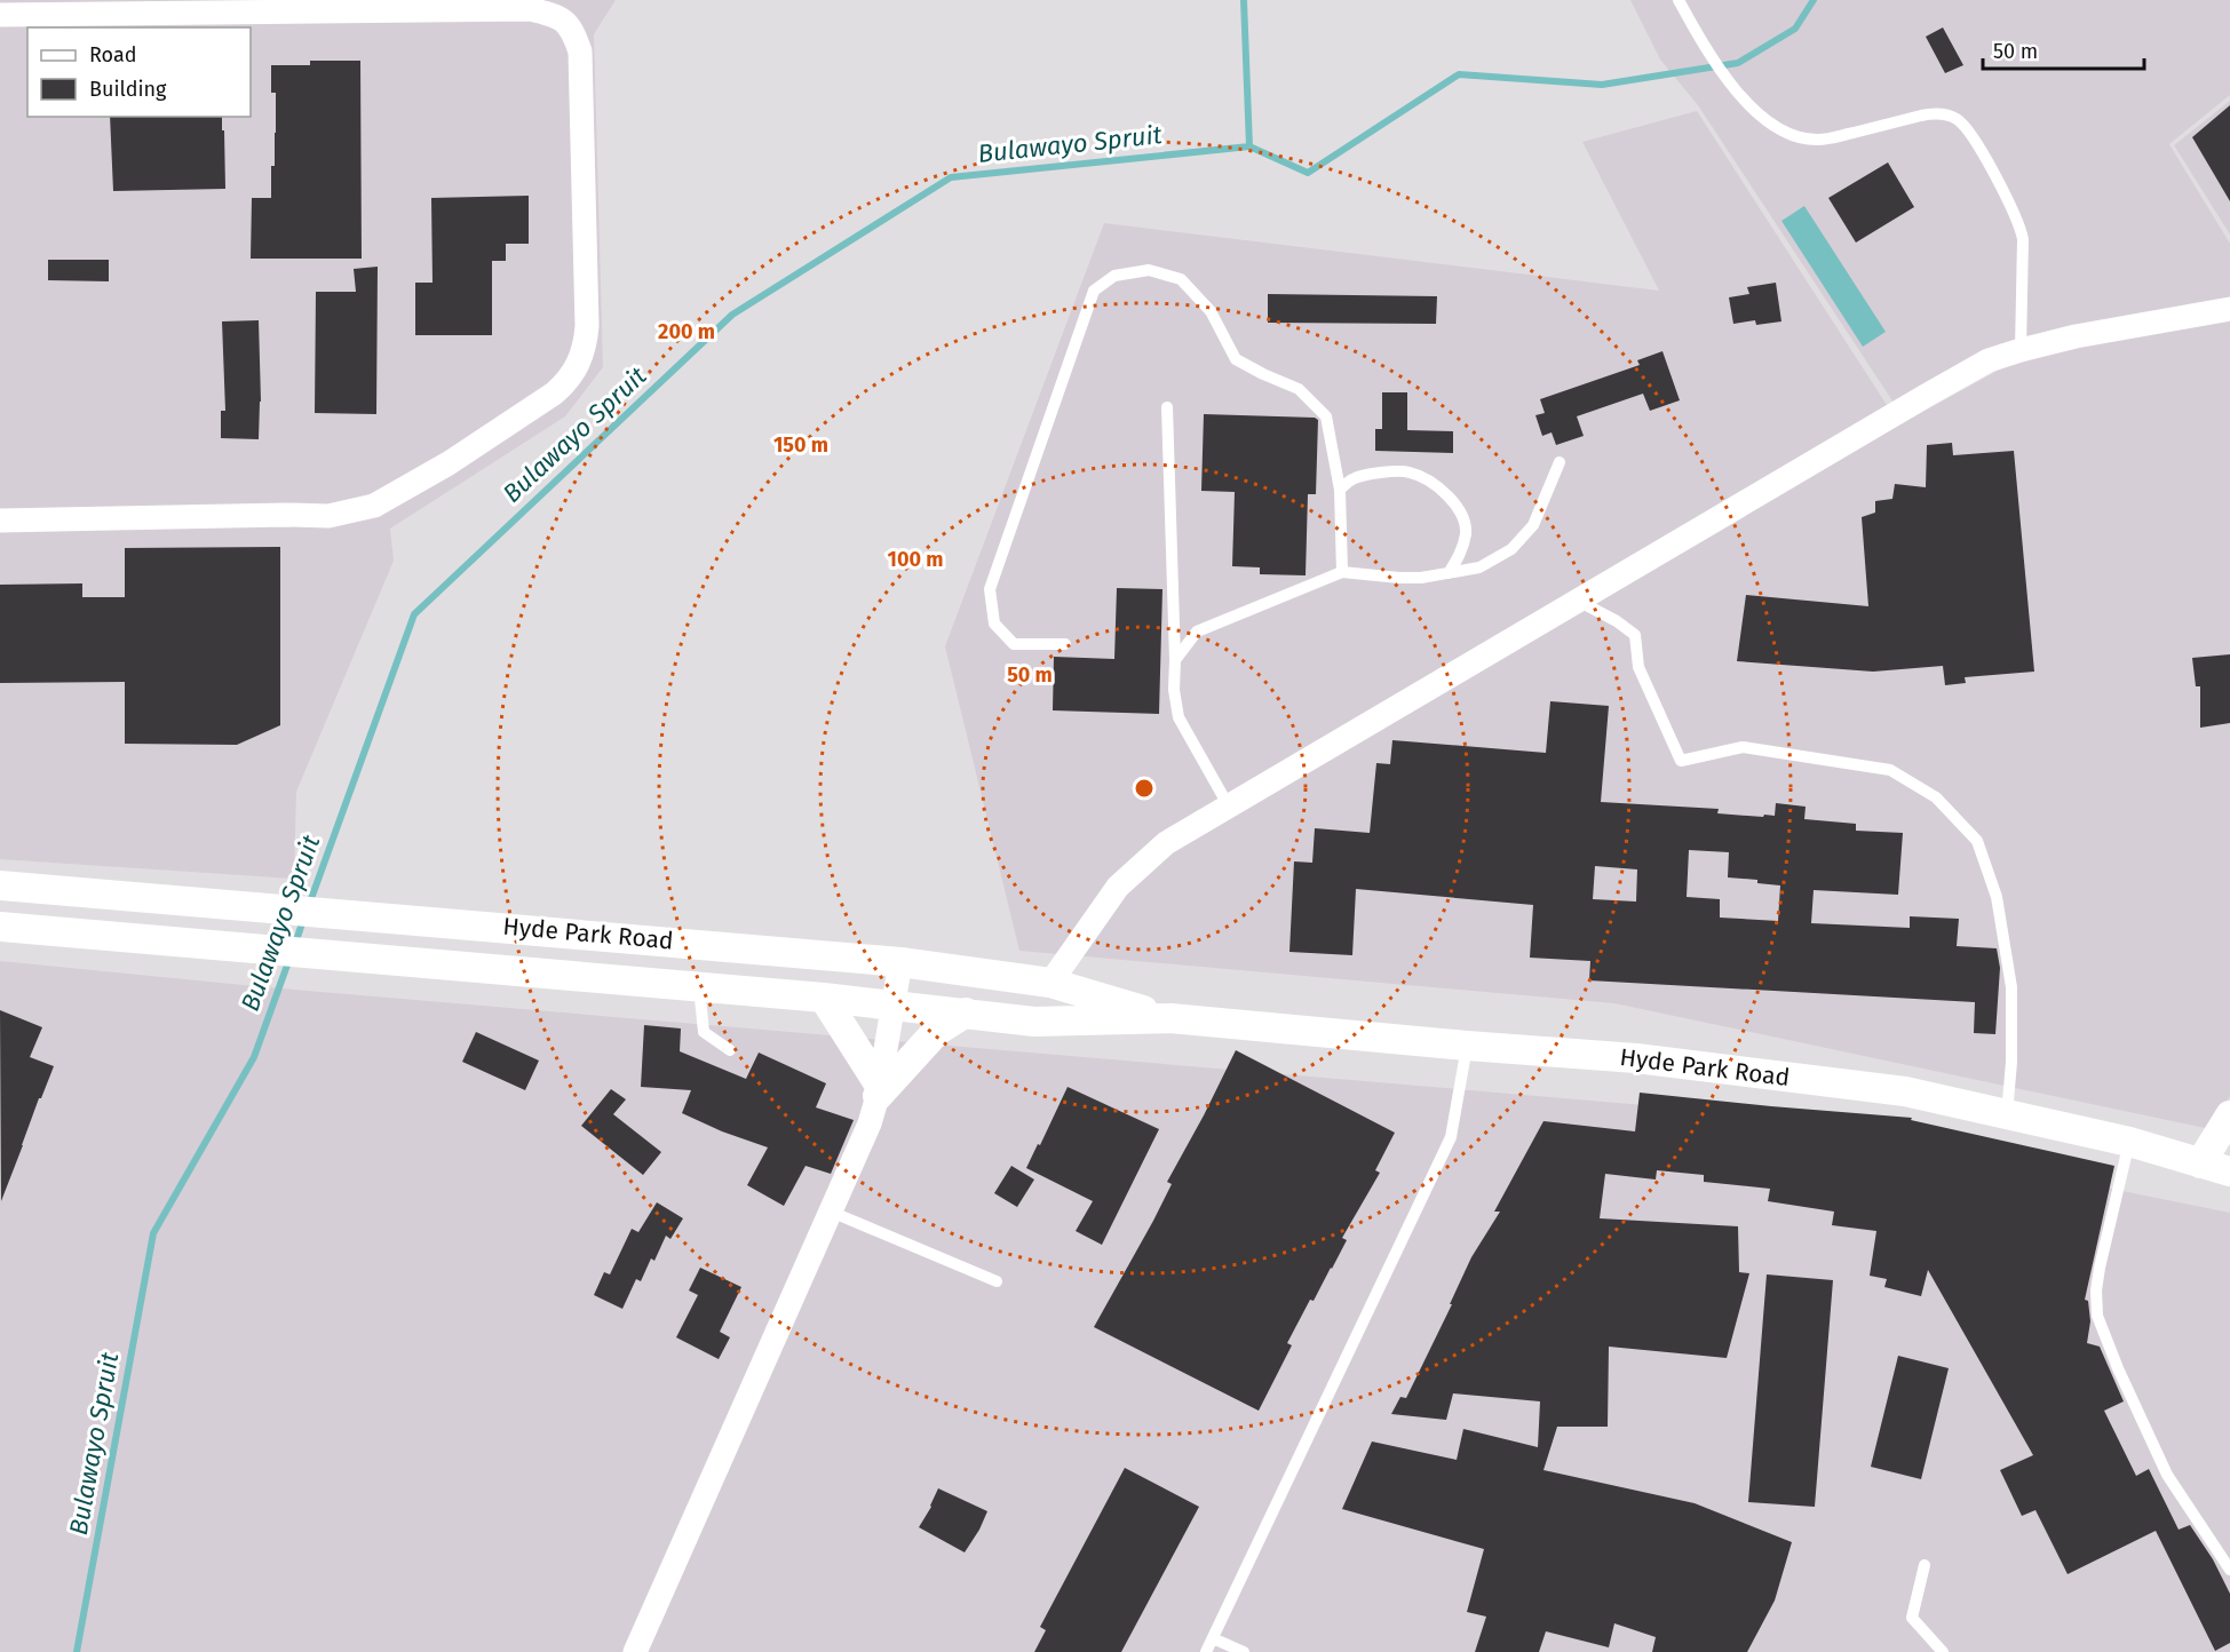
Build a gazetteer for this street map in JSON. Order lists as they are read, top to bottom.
{
  "streets": {
    "street": ["Hyde Park Road"]
  },
  "water": ["Bulawayo Spruit"],
  "legend": ["Road", "Building"],
  "scale_bar": "50 m",
  "rings": [
    "200 m",
    "150 m",
    "100 m",
    "50 m"
  ]
}
